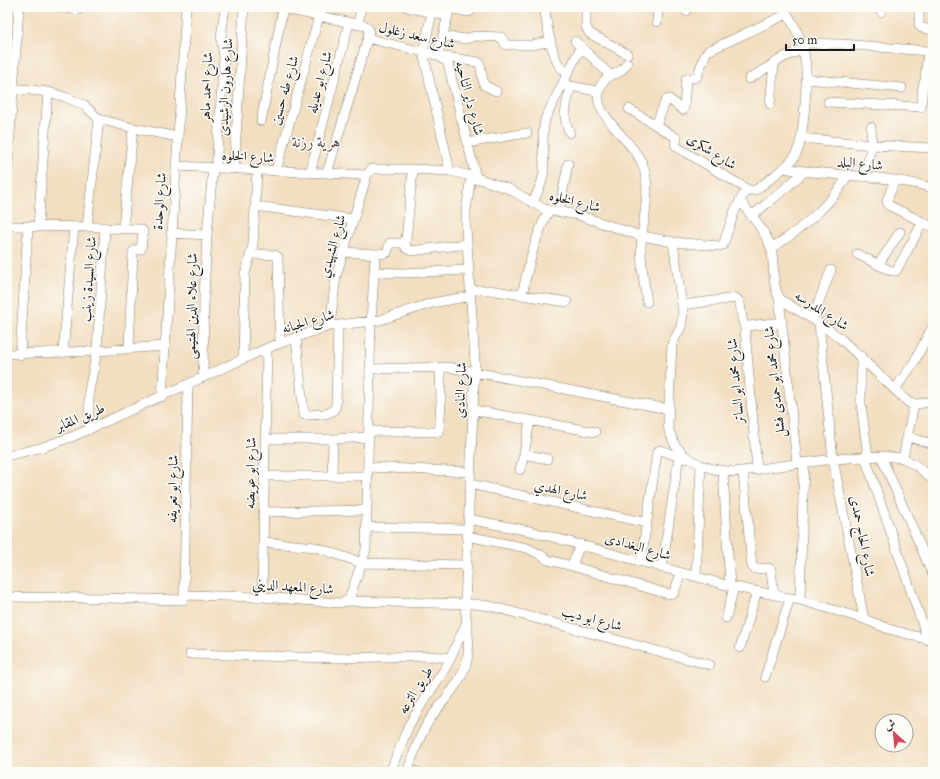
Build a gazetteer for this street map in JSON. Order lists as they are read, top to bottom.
{
  "streets": {
    "street": [
      "شارع سعد زغلول",
      "شارع ابو عديله",
      "شارع احمد ماهر",
      "شارع هارون الرشيدى",
      "شارع طه حسين",
      "شارع داير الناحيه",
      "شارع شكرى",
      "شارع الخلوه",
      "شارع البلد",
      "شارع الوحدة",
      "شارع الشهيدي",
      "شارع السيدة زينب",
      "شارع علاء الدين الهتيمى",
      "شارع المدرسه",
      "شارع الجبانه",
      "شارع محمد ابو الساتر",
      "شارع محمد ابو حمدى فشل",
      "شارع النادى",
      "طريق المقابر",
      "شارع ابو عويضه",
      "شارع ابو تعريفه",
      "شارع الهدي",
      "شارع الحاج حمدى",
      "شارع البغدادى",
      "شارع المعهد الديني",
      "شارع ابو ديب",
      "طريق الترعه"
    ]
  },
  "crossings": [
    ["شارع سعد زغلول", "شارع ابو عديله"],
    ["شارع سعد زغلول", "شارع داير الناحيه"],
    ["شارع ابو عديله", "شارع الخلوه"],
    ["شارع احمد ماهر", "شارع الخلوه"],
    ["شارع احمد ماهر", "شارع علاء الدين الهتيمى"],
    ["شارع هارون الرشيدى", "شارع الخلوه"],
    ["شارع طه حسين", "شارع الخلوه"],
    ["شارع داير الناحيه", "شارع الخلوه"],
    ["شارع داير الناحيه", "شارع النادى"],
    ["شارع الخلوه", "شارع الوحدة"],
    ["شارع الخلوه", "شارع الشهيدي"],
    ["شارع الخلوه", "شارع النادى"],
    ["شارع الوحدة", "شارع الجبانه"],
    ["شارع الوحدة", "طريق المقابر"],
    ["شارع الشهيدي", "شارع الجبانه"],
    ["شارع السيدة زينب", "طريق المقابر"],
    ["شارع علاء الدين الهتيمى", "شارع الجبانه"],
    ["شارع المدرسه", "شارع محمد ابو حمدى فشل"],
    ["شارع المدرسه", "شارع الحاج حمدى"],
    ["شارع الجبانه", "شارع النادى"],
    ["شارع الجبانه", "طريق المقابر"],
    ["شارع الجبانه", "شارع ابو عويضه"],
    ["شارع الجبانه", "شارع ابو تعريفه"],
    ["شارع الجبانه", "شارع المعهد الديني"],
    ["شارع محمد ابو الساتر", "شارع محمد ابو حمدى فشل"],
    ["شارع محمد ابو حمدى فشل", "شارع البغدادى"],
    ["شارع النادى", "شارع الهدي"],
    ["شارع النادى", "شارع البغدادى"],
    ["شارع النادى", "شارع ابو ديب"],
    ["شارع النادى", "طريق الترعه"],
    ["شارع ابو عويضه", "شارع المعهد الديني"],
    ["شارع ابو تعريفه", "شارع المعهد الديني"],
    ["شارع الحاج حمدى", "شارع البغدادى"],
    ["شارع المعهد الديني", "شارع ابو ديب"],
    ["شارع ابو ديب", "طريق الترعه"]
  ],
  "districts": ["هرية رزنة"],
  "scale_bar": "50 m",
  "north": "top left"
}
